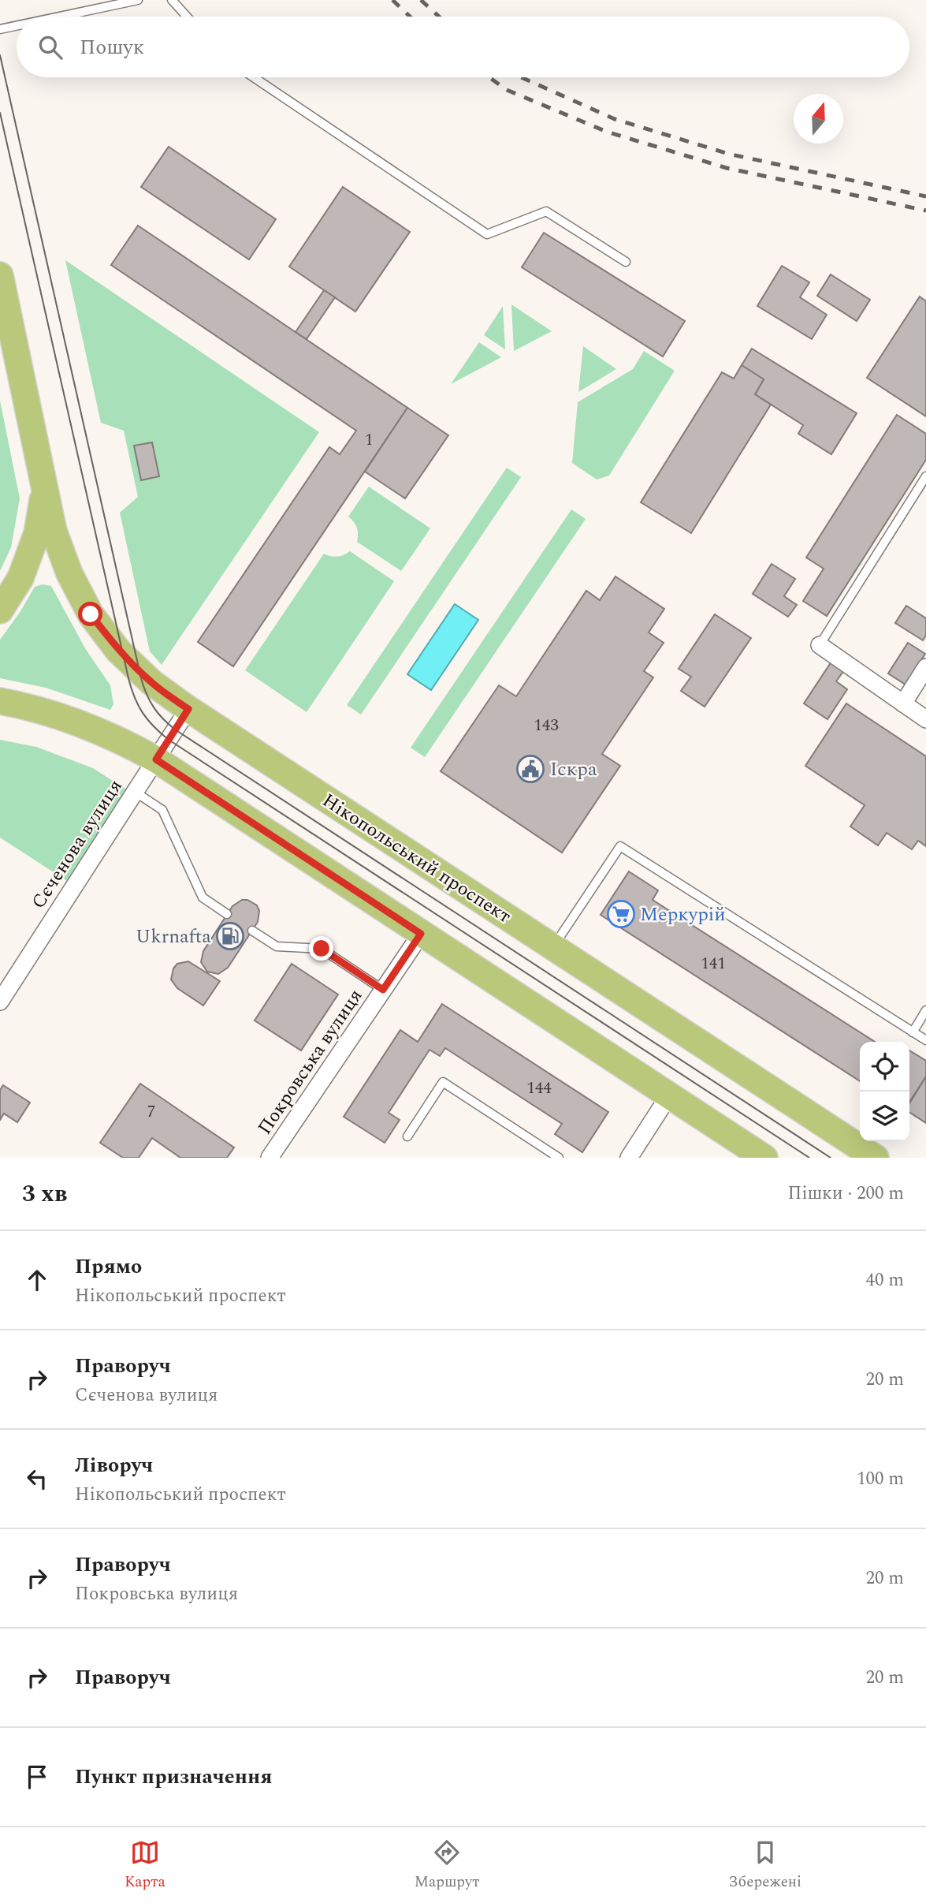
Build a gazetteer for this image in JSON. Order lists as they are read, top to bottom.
{
  "streets": {
    "main road": ["Нікопольський проспект"],
    "street": ["Сєченова вулиця", "Покровська вулиця"]
  },
  "crossings": [
    ["Сєченова вулиця", "Нікопольський проспект"]
  ],
  "places": {
    "public building": ["Іскра"],
    "supermarket": ["Меркурій"],
    "fuel station": ["Ukrnafta"]
  },
  "house_numbers": [
    "1",
    "143",
    "141",
    "144",
    "7"
  ],
  "north": "top",
  "page": {
    "search": "Пошук",
    "heading": ["3 хв", "Пішки · 200 m"],
    "list": [
      ["Прямо", "Нікопольський проспект", "40 m"],
      ["Праворуч", "Сєченова вулиця", "20 m"],
      ["Ліворуч", "Нікопольський проспект", "100 m"],
      ["Праворуч", "Покровська вулиця", "20 m"],
      ["Праворуч", "20 m"],
      "Пункт призначення"
    ],
    "nav": ["Карта", "Маршрут", "Збережені"]
  }
}
